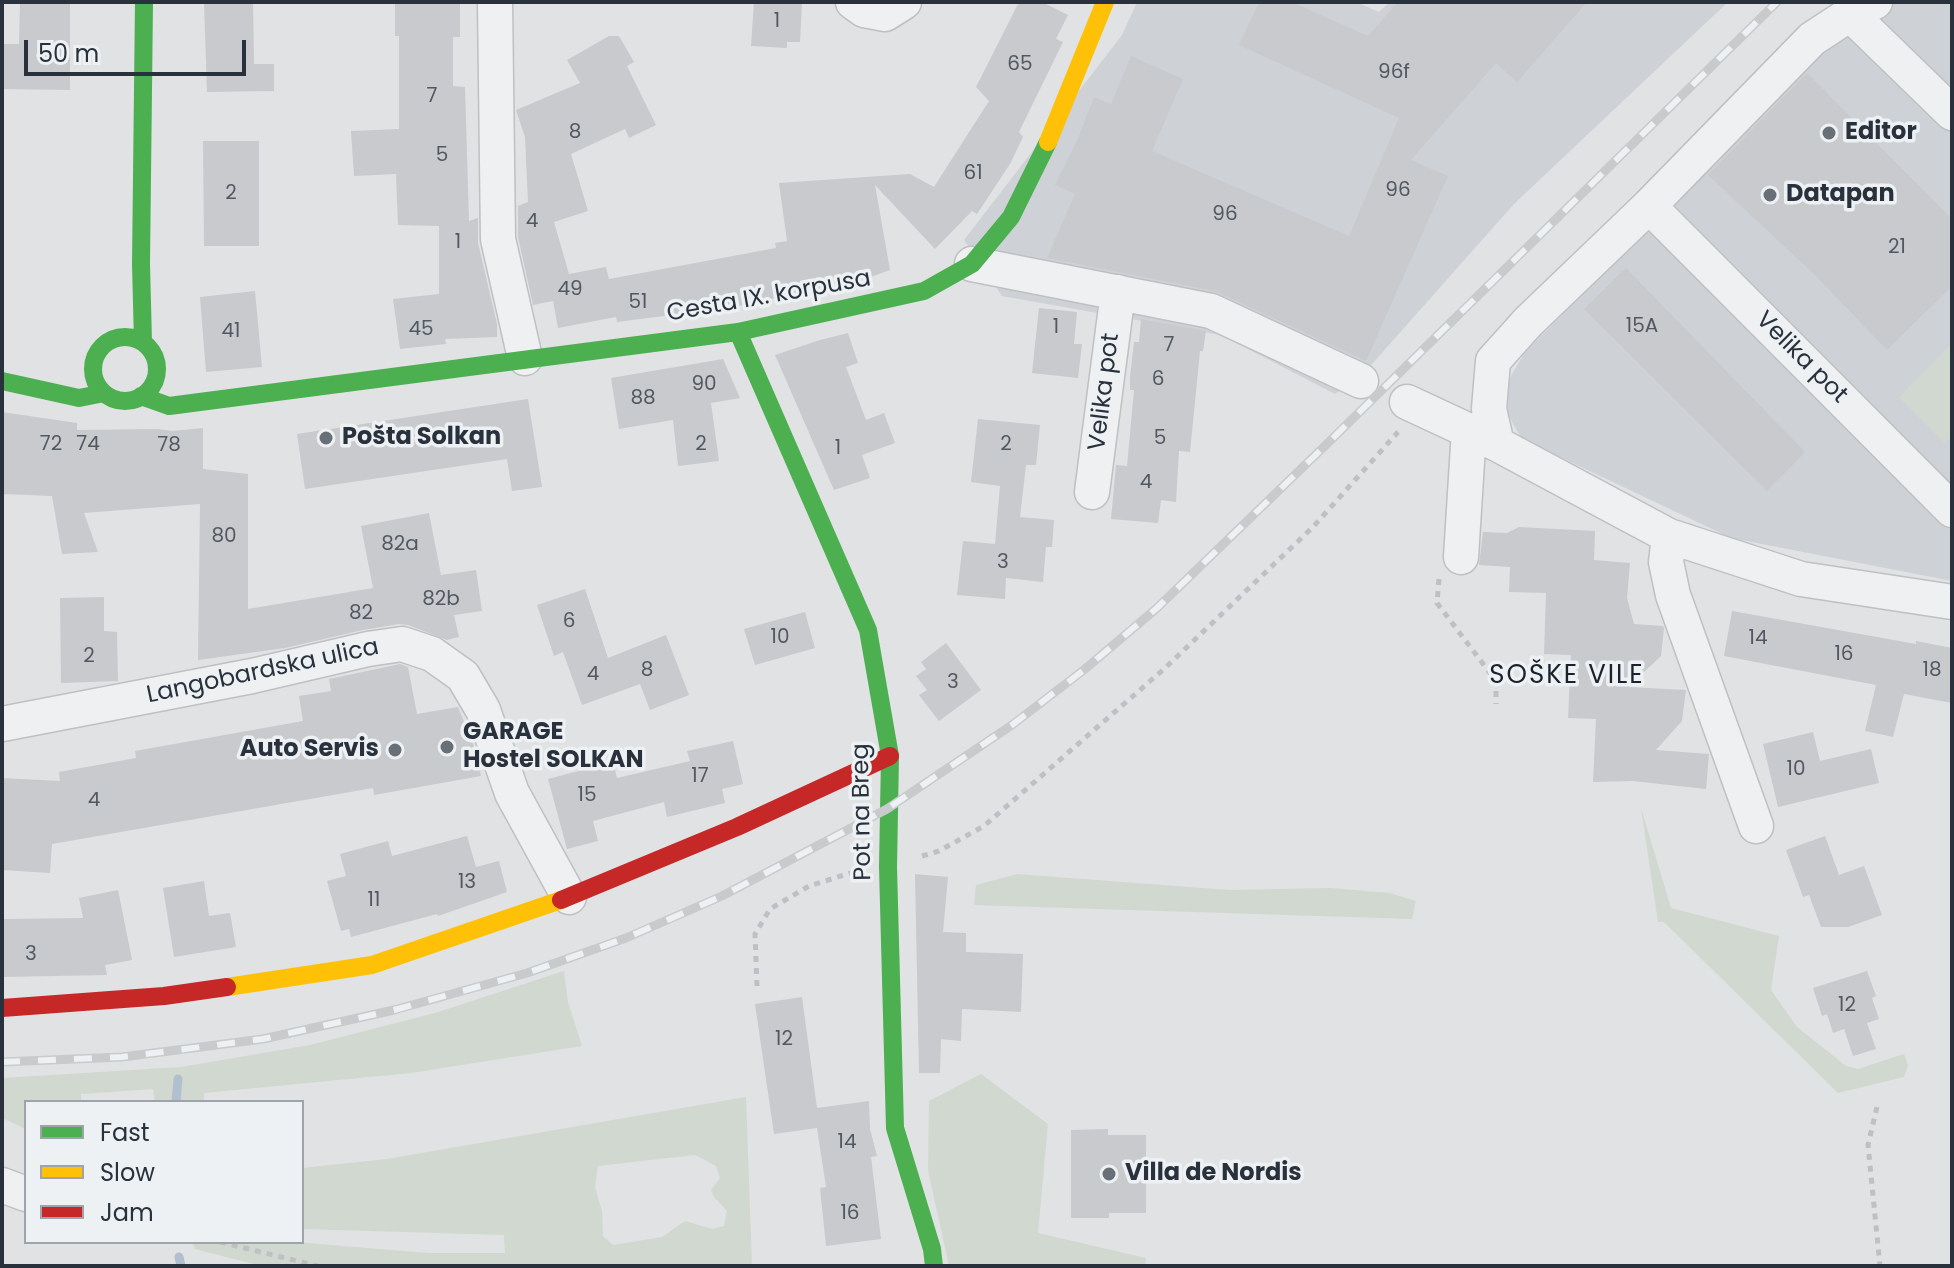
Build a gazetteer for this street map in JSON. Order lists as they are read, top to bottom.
{
  "streets": {
    "street": [
      "Cesta IX. korpusa",
      "Velika pot",
      "Langobardska ulica",
      "Pot na Breg"
    ]
  },
  "crossings": [
    ["Cesta IX. korpusa", "Pot na Breg"]
  ],
  "districts": ["SOŠKE VILE"],
  "places": [
    "Editor",
    "Datapan",
    "Pošta Solkan",
    "GARAGE Hostel SOLKAN",
    "Auto Servis",
    "Villa de Nordis"
  ],
  "house_numbers": [
    "1",
    "65",
    "96f",
    "7",
    "8",
    "5",
    "61",
    "96",
    "2",
    "96",
    "4",
    "1",
    "21",
    "49",
    "51",
    "15A",
    "1",
    "45",
    "41",
    "7",
    "6",
    "90",
    "88",
    "5",
    "72",
    "74",
    "2",
    "2",
    "78",
    "1",
    "4",
    "80",
    "82a",
    "3",
    "82b",
    "82",
    "6",
    "10",
    "14",
    "16",
    "2",
    "8",
    "18",
    "4",
    "3",
    "10",
    "17",
    "15",
    "4",
    "13",
    "11",
    "3",
    "12",
    "12",
    "14",
    "16"
  ],
  "legend": ["Fast", "Slow", "Jam"],
  "scale_bar": "50 m"
}
